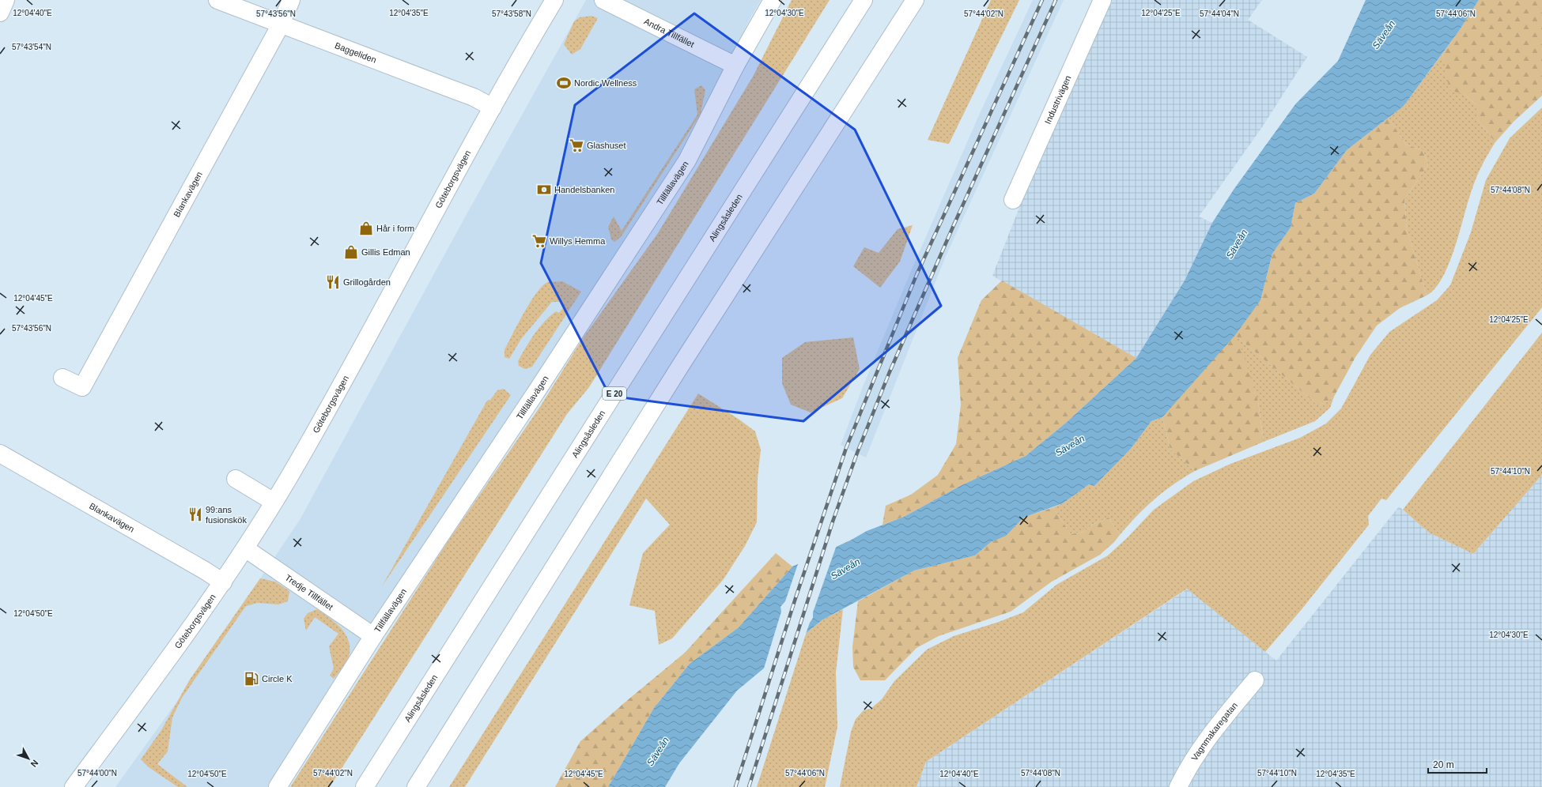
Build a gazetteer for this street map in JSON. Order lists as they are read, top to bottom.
{
  "streets": {
    "main road": [
      "Andra Tillfället",
      "Baggeliden",
      "Industrivägen",
      "Göteborgsvägen",
      "Tillfällavägen",
      "Blankavägen",
      "Alingsåsleden",
      "E 20",
      "Tredje Tillfället",
      "Vagnmakaregatan"
    ]
  },
  "crossings": [
    ["Andra Tillfället", "Tillfällavägen"],
    ["Baggeliden", "Göteborgsvägen"],
    ["Baggeliden", "Blankavägen"],
    ["Göteborgsvägen", "Blankavägen"],
    ["Göteborgsvägen", "Tredje Tillfället"],
    ["Tillfällavägen", "Tredje Tillfället"]
  ],
  "water": ["Säveån"],
  "places": {
    "sports": ["Nordic Wellness"],
    "supermarket": ["Glashuset", "Willys Hemma"],
    "bank": ["Handelsbanken"],
    "shop": ["Hår i form", "Gillis Edman"],
    "restaurant": ["Grillogården", "99:ans fusionskök"],
    "fuel station": ["Circle K"]
  },
  "scale_bar": "20 m",
  "north": "bottom right",
  "coordinates": [
    "12°04'40\"E",
    "12°04'35\"E",
    "12°04'30\"E",
    "12°04'25\"E",
    "57°43'56\"N",
    "57°43'58\"N",
    "57°44'02\"N",
    "57°44'04\"N",
    "57°44'06\"N",
    "57°43'54\"N",
    "57°44'08\"N",
    "12°04'45\"E",
    "57°44'10\"N",
    "12°04'50\"E",
    "57°44'00\"N"
  ]
}
